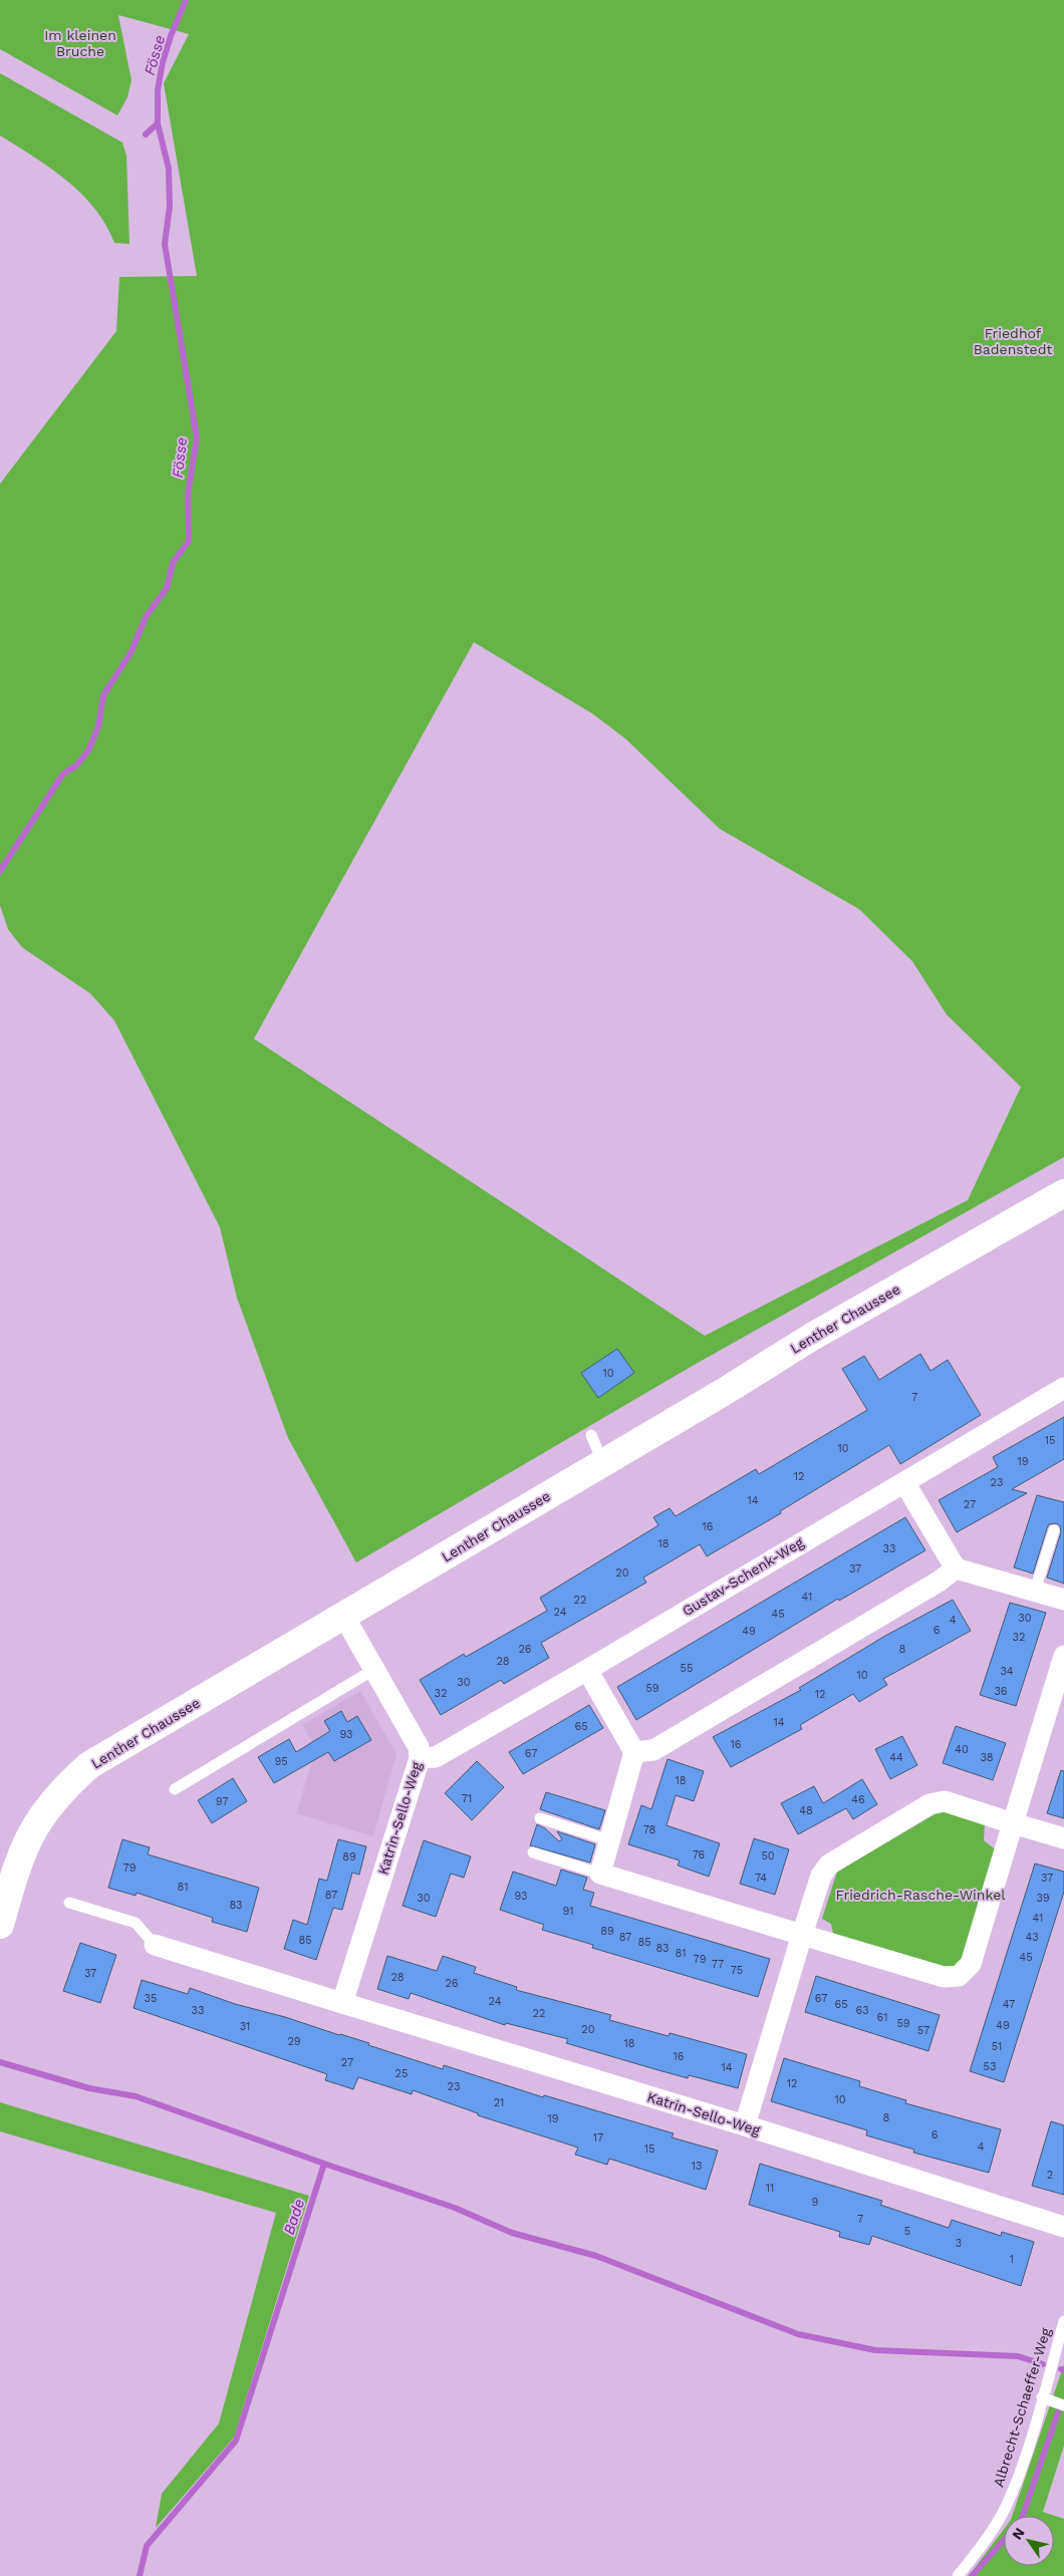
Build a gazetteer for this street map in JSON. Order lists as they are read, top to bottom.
{
  "streets": {
    "street": ["Lenther Chaussee", "Gustav-Schenk-Weg", "Katrin-Sello-Weg"],
    "lane": ["Albrecht-Schaeffer-Weg"]
  },
  "crossings": [
    ["Lenther Chaussee", "Katrin-Sello-Weg"],
    ["Gustav-Schenk-Weg", "Katrin-Sello-Weg"]
  ],
  "water": ["Fösse", "Bade"],
  "parks": ["Im kleinen Bruche", "Friedhof Badenstedt", "Friedrich-Rasche-Winkel"],
  "house_numbers": [
    "10",
    "7",
    "15",
    "10",
    "19",
    "12",
    "23",
    "14",
    "27",
    "16",
    "18",
    "33",
    "37",
    "20",
    "41",
    "22",
    "24",
    "45",
    "30",
    "4",
    "6",
    "49",
    "32",
    "26",
    "8",
    "28",
    "55",
    "34",
    "10",
    "30",
    "59",
    "36",
    "32",
    "12",
    "14",
    "65",
    "93",
    "16",
    "40",
    "67",
    "44",
    "38",
    "95",
    "18",
    "71",
    "46",
    "97",
    "48",
    "78",
    "76",
    "50",
    "89",
    "79",
    "74",
    "37",
    "81",
    "87",
    "93",
    "30",
    "39",
    "83",
    "91",
    "41",
    "89",
    "87",
    "43",
    "85",
    "85",
    "83",
    "81",
    "45",
    "79",
    "77",
    "75",
    "37",
    "28",
    "26",
    "35",
    "67",
    "24",
    "65",
    "47",
    "33",
    "63",
    "22",
    "61",
    "59",
    "49",
    "31",
    "20",
    "57",
    "29",
    "18",
    "51",
    "16",
    "27",
    "53",
    "14",
    "25",
    "12",
    "23",
    "10",
    "21",
    "8",
    "19",
    "6",
    "17",
    "4",
    "15",
    "13",
    "2",
    "11",
    "9",
    "7",
    "5",
    "3",
    "1"
  ],
  "north": "top left"
}
